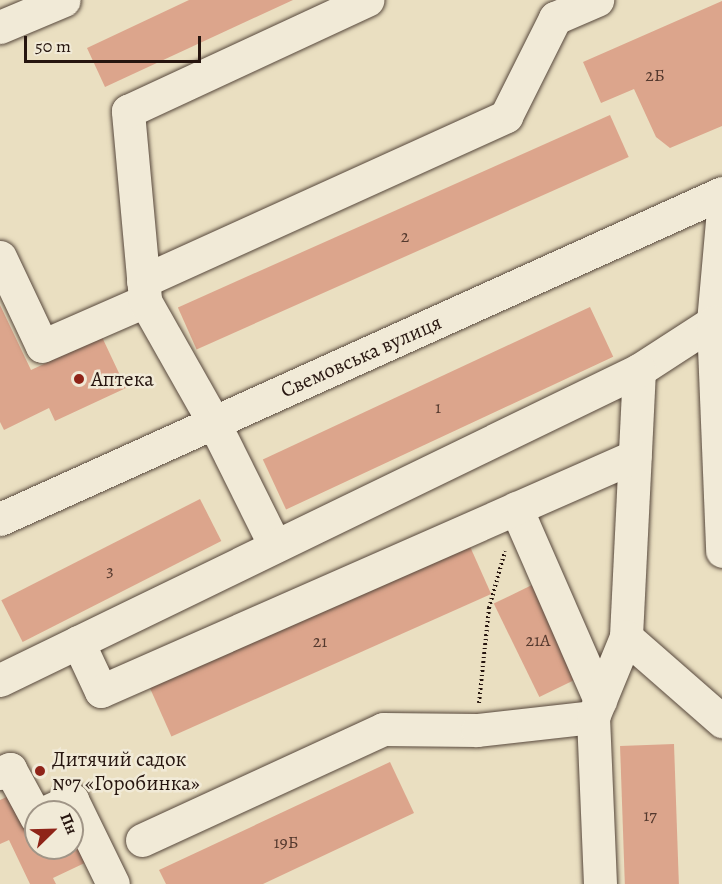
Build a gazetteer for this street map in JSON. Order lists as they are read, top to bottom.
{
  "streets": {
    "street": ["Свемовська вулиця"]
  },
  "places": ["Аптека", "Дитячий садок №7 «Горобинка»"],
  "house_numbers": [
    "2Б",
    "2",
    "1",
    "3",
    "21А",
    "21",
    "17",
    "19Б"
  ],
  "scale_bar": "50 m",
  "north": "top right"
}
